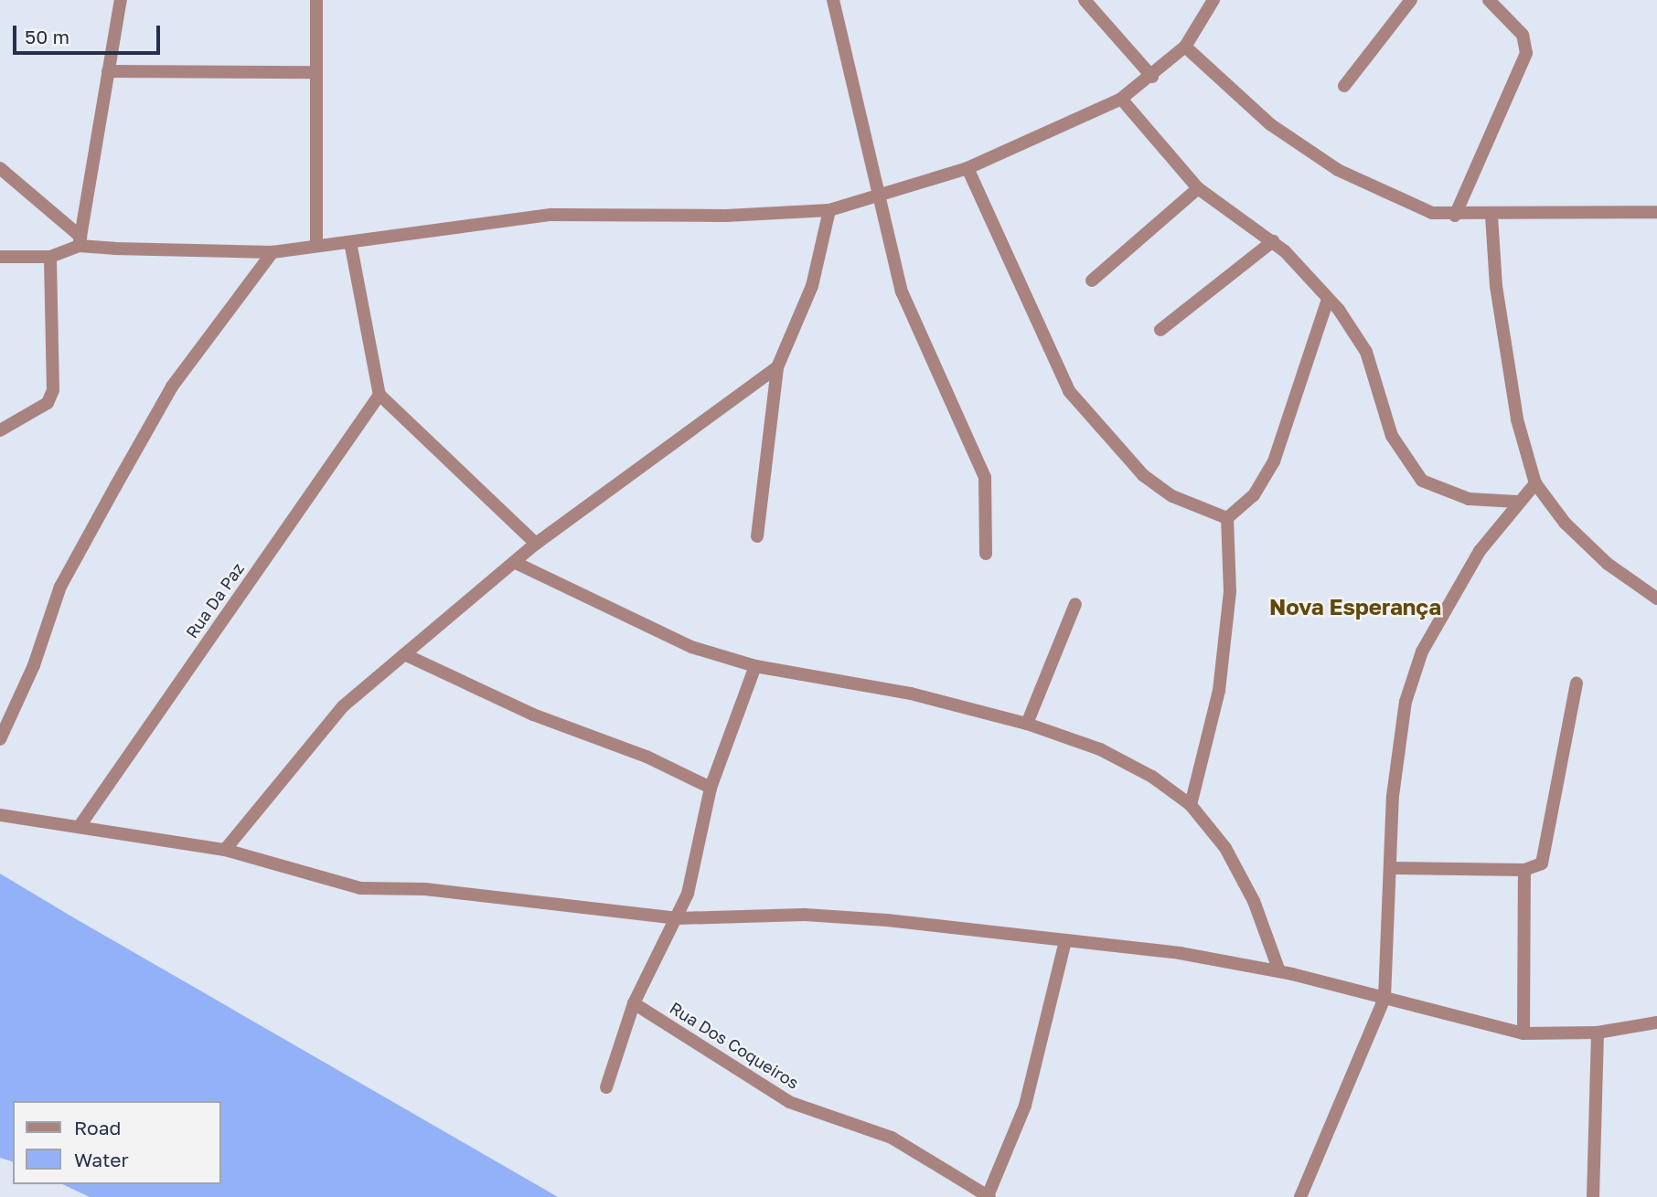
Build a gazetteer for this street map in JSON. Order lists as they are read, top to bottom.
{
  "streets": {
    "street": ["Rua Da Paz", "Rua Dos Coqueiros"]
  },
  "districts": ["Nova Esperança"],
  "legend": ["Road", "Water"],
  "scale_bar": "50 m"
}
